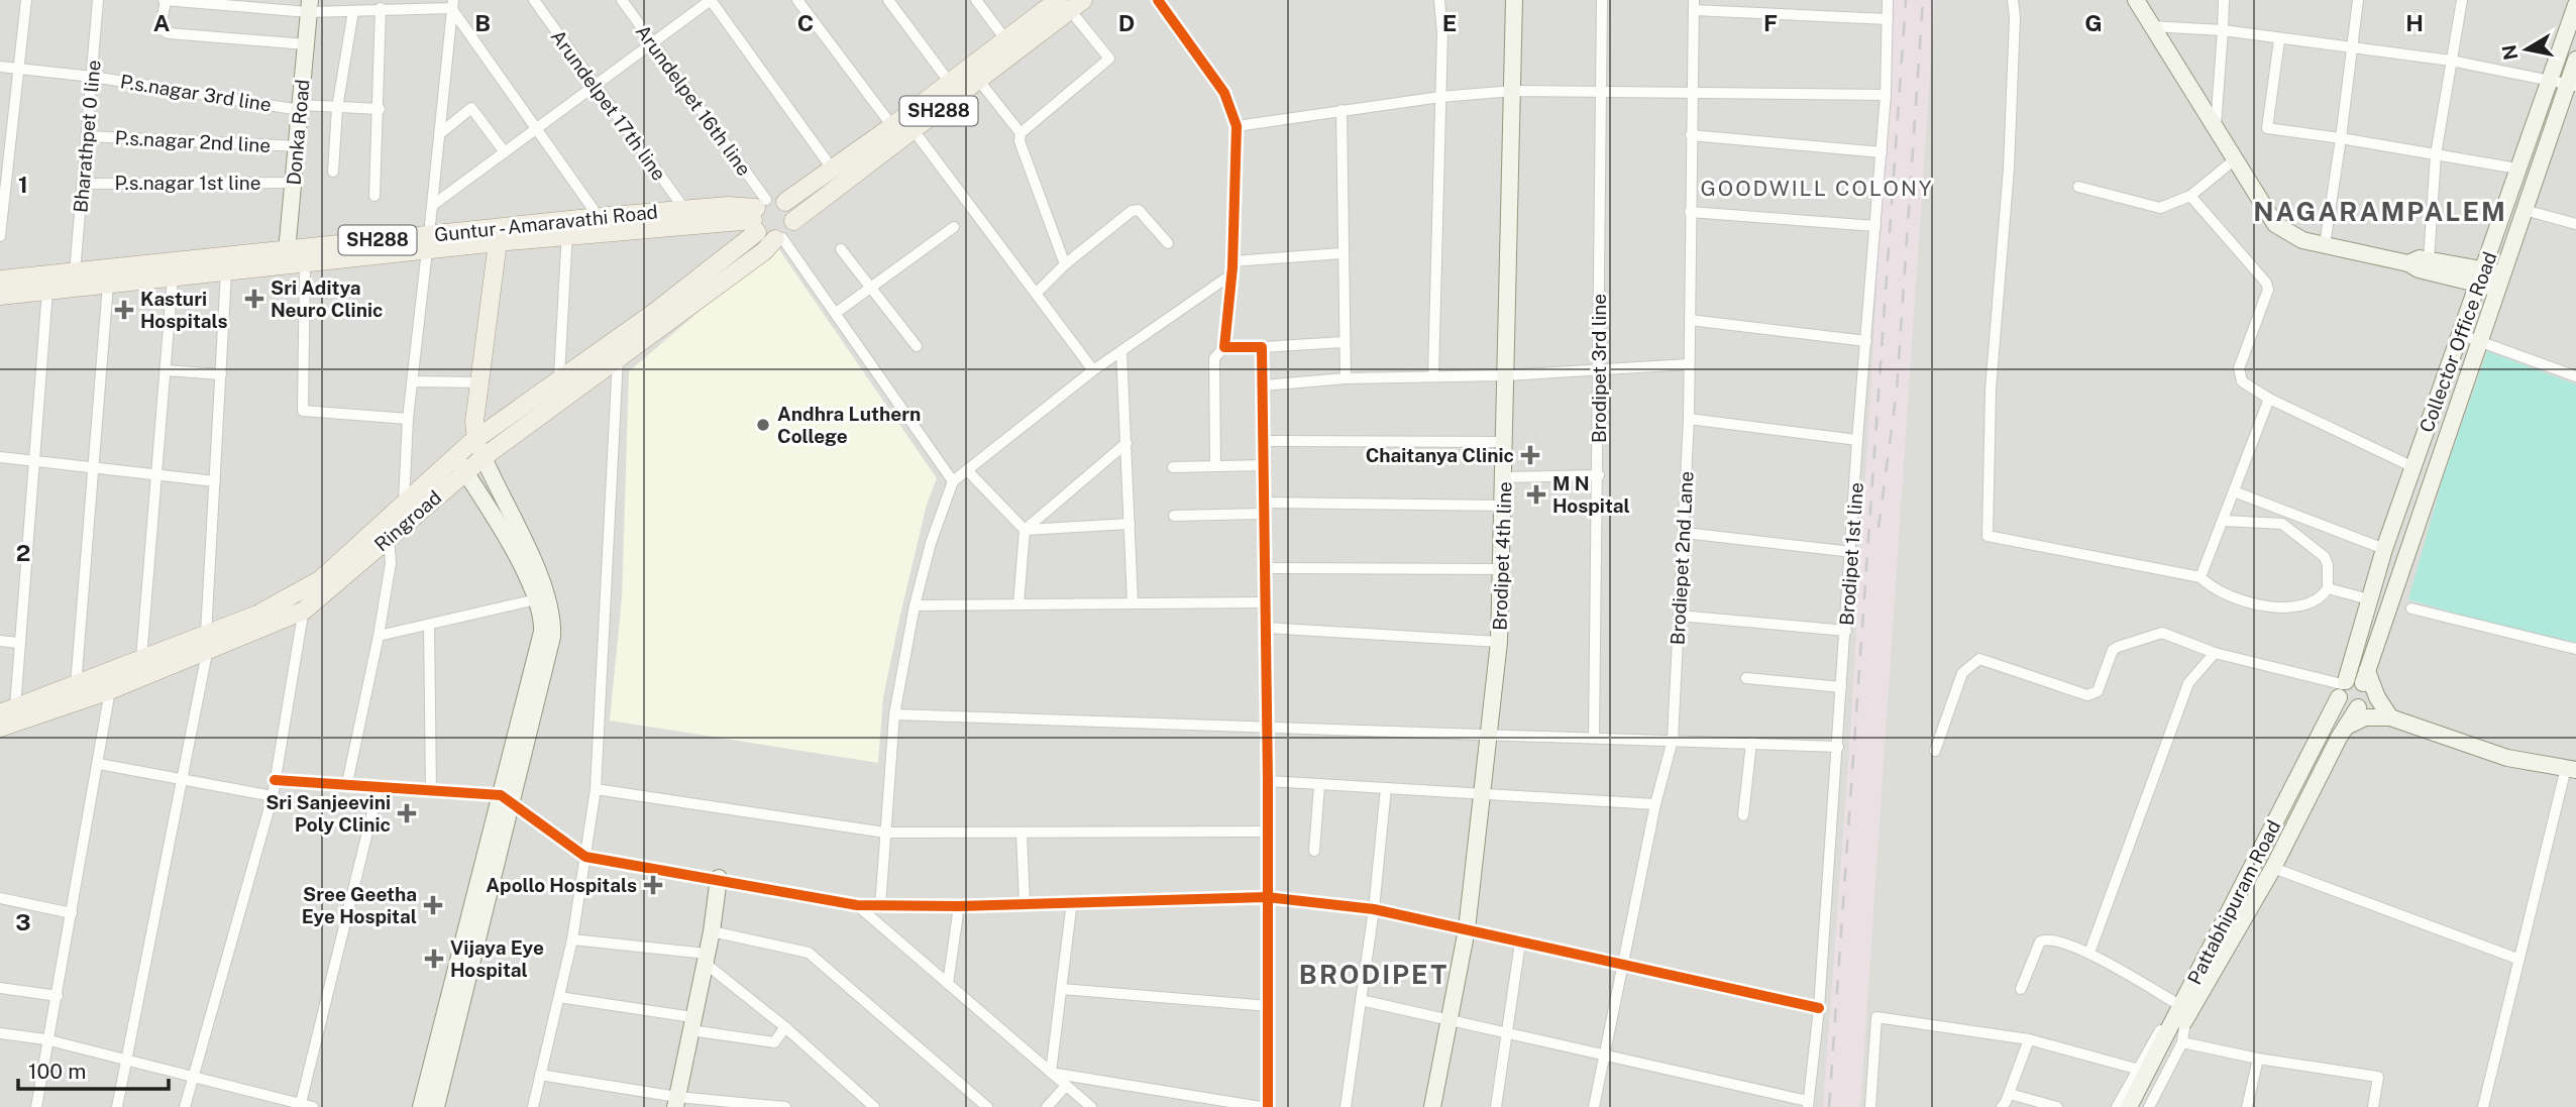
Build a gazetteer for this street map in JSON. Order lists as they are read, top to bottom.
{
  "streets": {
    "main road": ["SH288", "Guntur - Amaravathi Road", "Ringroad"],
    "street": [
      "P.s.nagar 3rd line",
      "Arundelpet 16th line",
      "Arundelpet 17th line",
      "Donka Road",
      "Bharathpet 0 line",
      "P.s.nagar 2nd line",
      "P.s.nagar 1st line",
      "Collector Office Road",
      "Brodipet 3rd line",
      "Brodipet 1st line",
      "Brodipet 4th line",
      "Brodiepet 2nd Lane",
      "Pattabhipuram Road"
    ]
  },
  "crossings": [
    ["P.s.nagar 3rd line", "Donka Road"],
    ["P.s.nagar 3rd line", "Bharathpet 0 line"],
    ["Arundelpet 16th line", "SH288"],
    ["Arundelpet 16th line", "Guntur - Amaravathi Road"],
    ["Arundelpet 16th line", "Ringroad"],
    ["Arundelpet 17th line", "Guntur - Amaravathi Road"],
    ["SH288", "Guntur - Amaravathi Road"],
    ["SH288", "Ringroad"],
    ["Donka Road", "P.s.nagar 2nd line"],
    ["Donka Road", "P.s.nagar 1st line"],
    ["Donka Road", "Guntur - Amaravathi Road"],
    ["Bharathpet 0 line", "P.s.nagar 2nd line"],
    ["Bharathpet 0 line", "P.s.nagar 1st line"],
    ["Bharathpet 0 line", "Guntur - Amaravathi Road"],
    ["Guntur - Amaravathi Road", "Ringroad"],
    ["Collector Office Road", "Pattabhipuram Road"]
  ],
  "districts": ["GOODWILL COLONY", "NAGARAMPALEM", "BRODIPET"],
  "places": {
    "health": [
      "Sri Aditya Neuro Clinic",
      "Kasturi Hospitals",
      "Chaitanya Clinic",
      "M N Hospital",
      "Sri Sanjeevini Poly Clinic",
      "Apollo Hospitals",
      "Sree Geetha Eye Hospital",
      "Vijaya Eye Hospital"
    ],
    "other": ["Andhra Luthern College"]
  },
  "scale_bar": "100 m",
  "north": "left",
  "grid": {
    "columns": [
      "A",
      "B",
      "C",
      "D",
      "E",
      "F",
      "G",
      "H"
    ],
    "rows": ["1", "2", "3"]
  }
}
